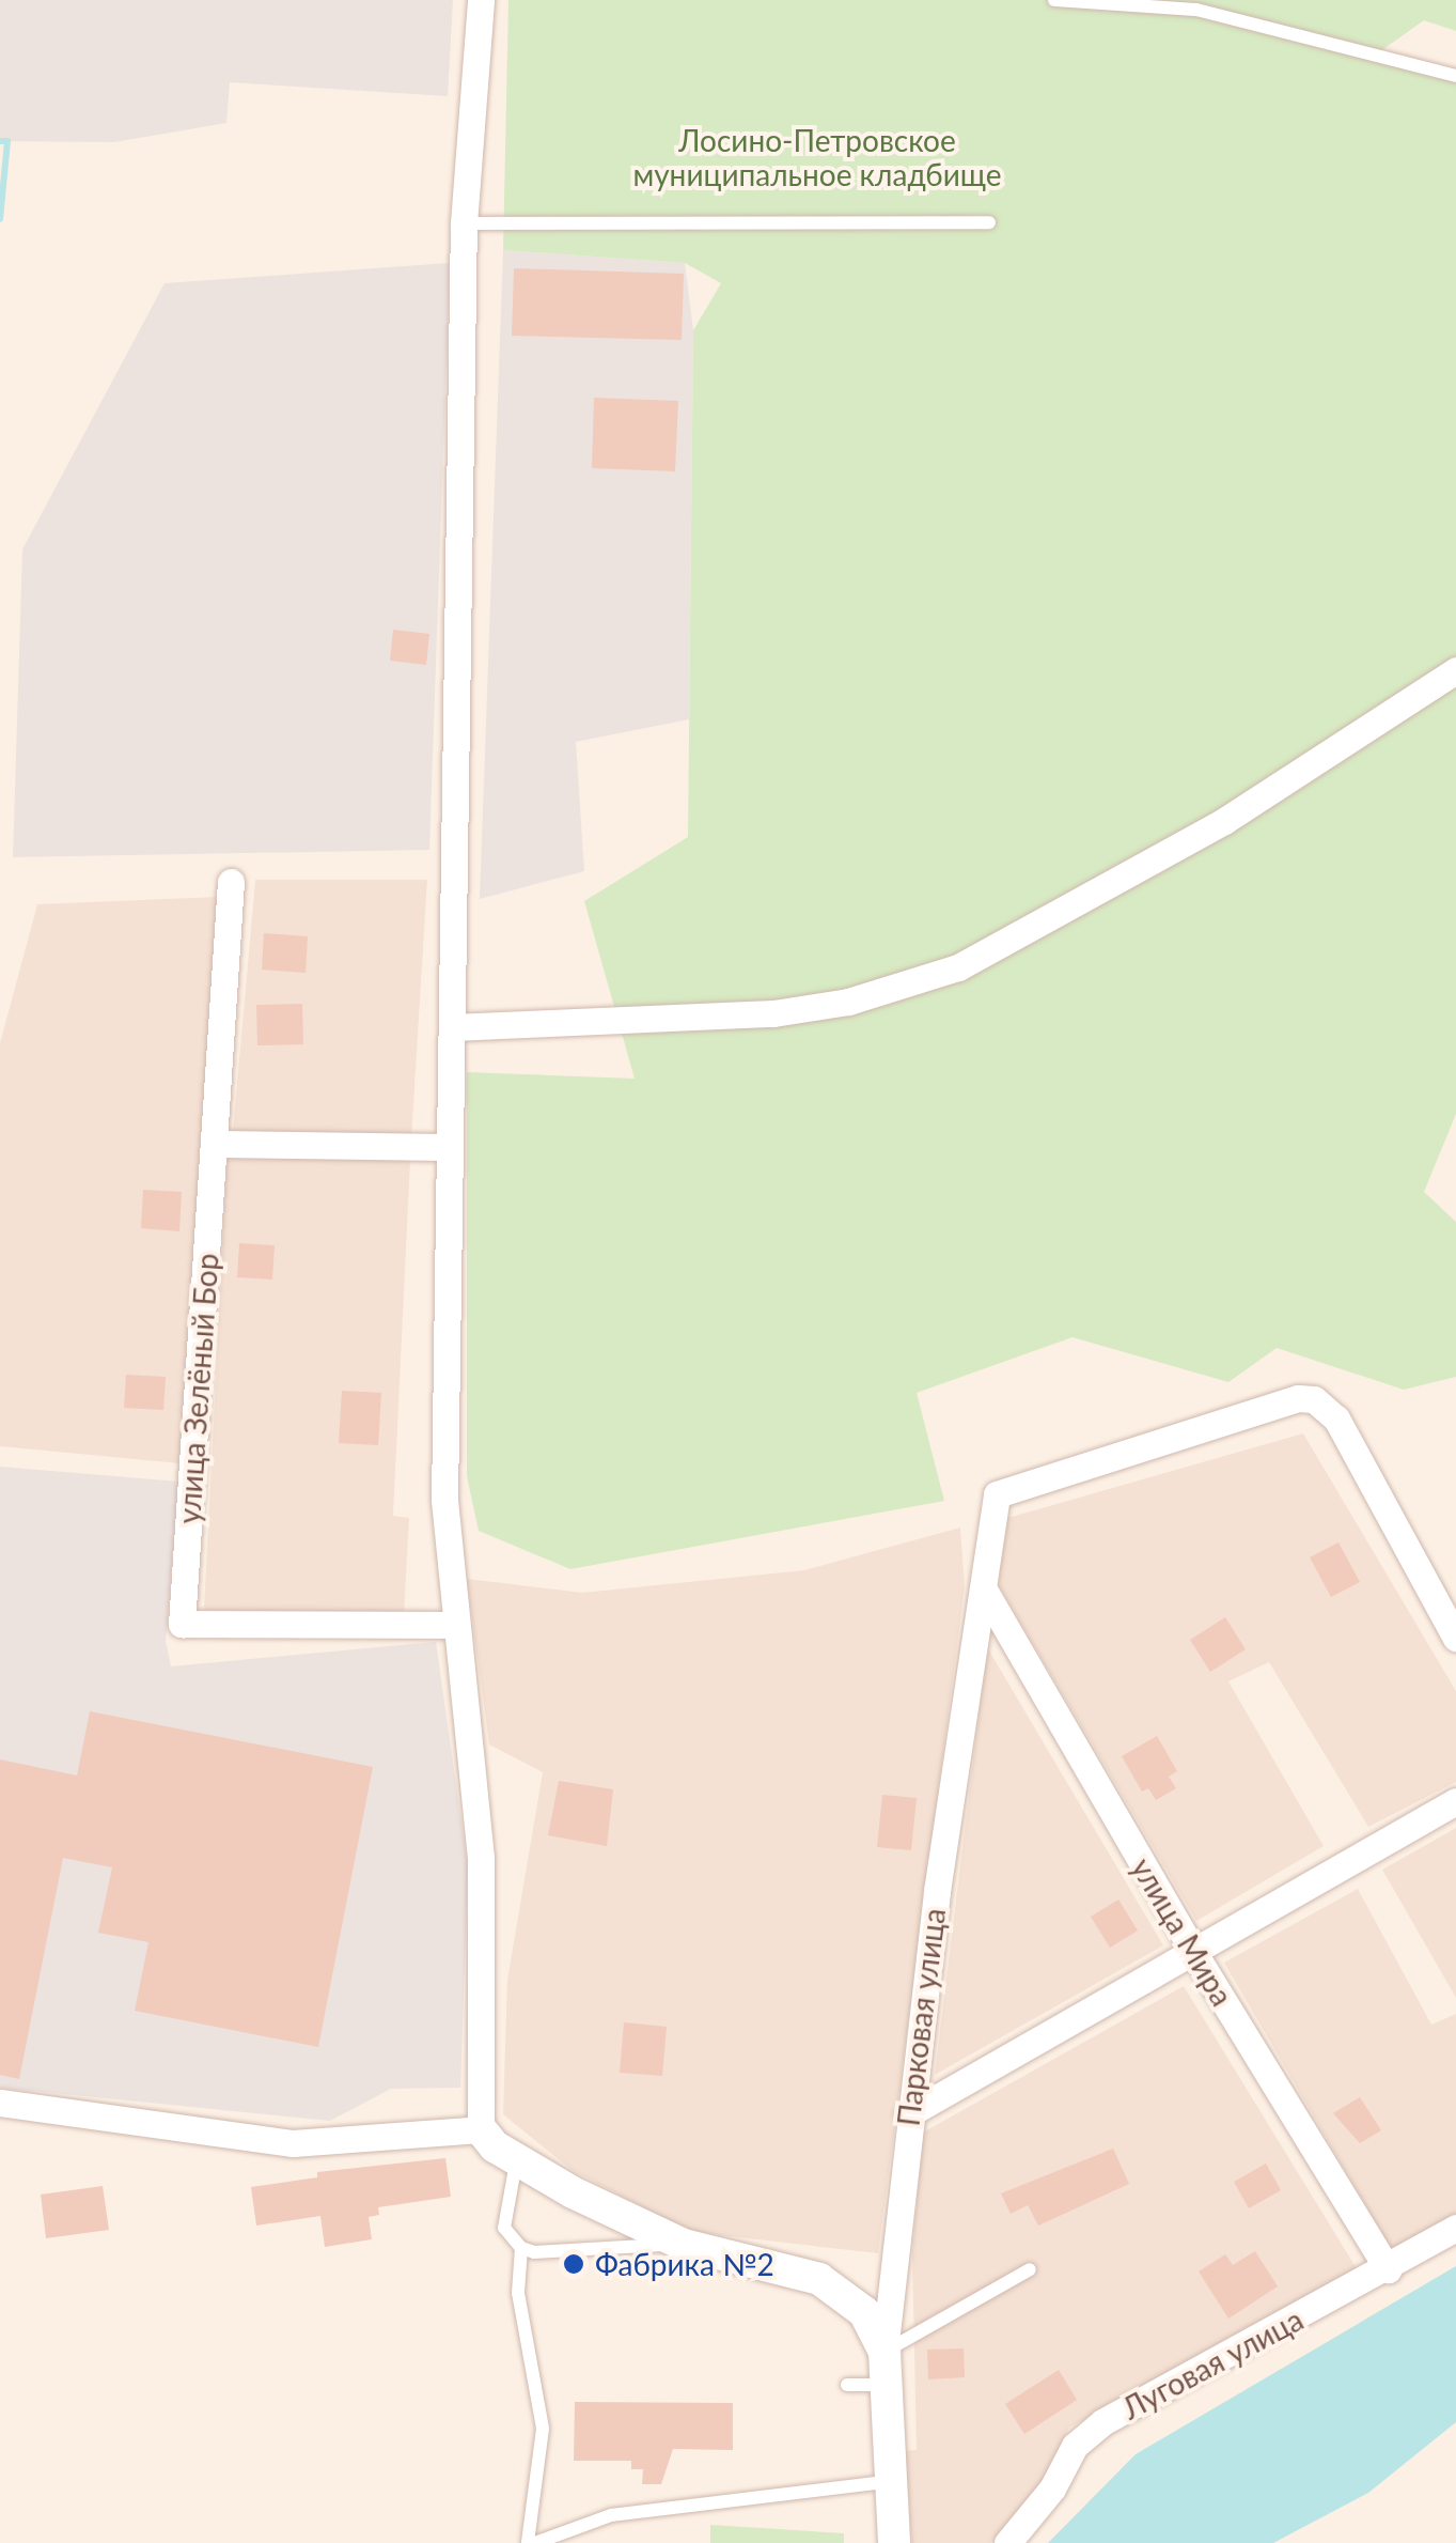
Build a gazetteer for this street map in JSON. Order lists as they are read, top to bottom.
{
  "streets": {
    "street": [
      "улица Зелёный Бор",
      "улица Мира",
      "Парковая улица",
      "Луговая улица"
    ]
  },
  "crossings": [
    ["улица Мира", "Парковая улица"],
    ["улица Мира", "Луговая улица"]
  ],
  "parks": ["Лосино-Петровское муниципальное кладбище"],
  "places": ["Фабрика №2"]
}
